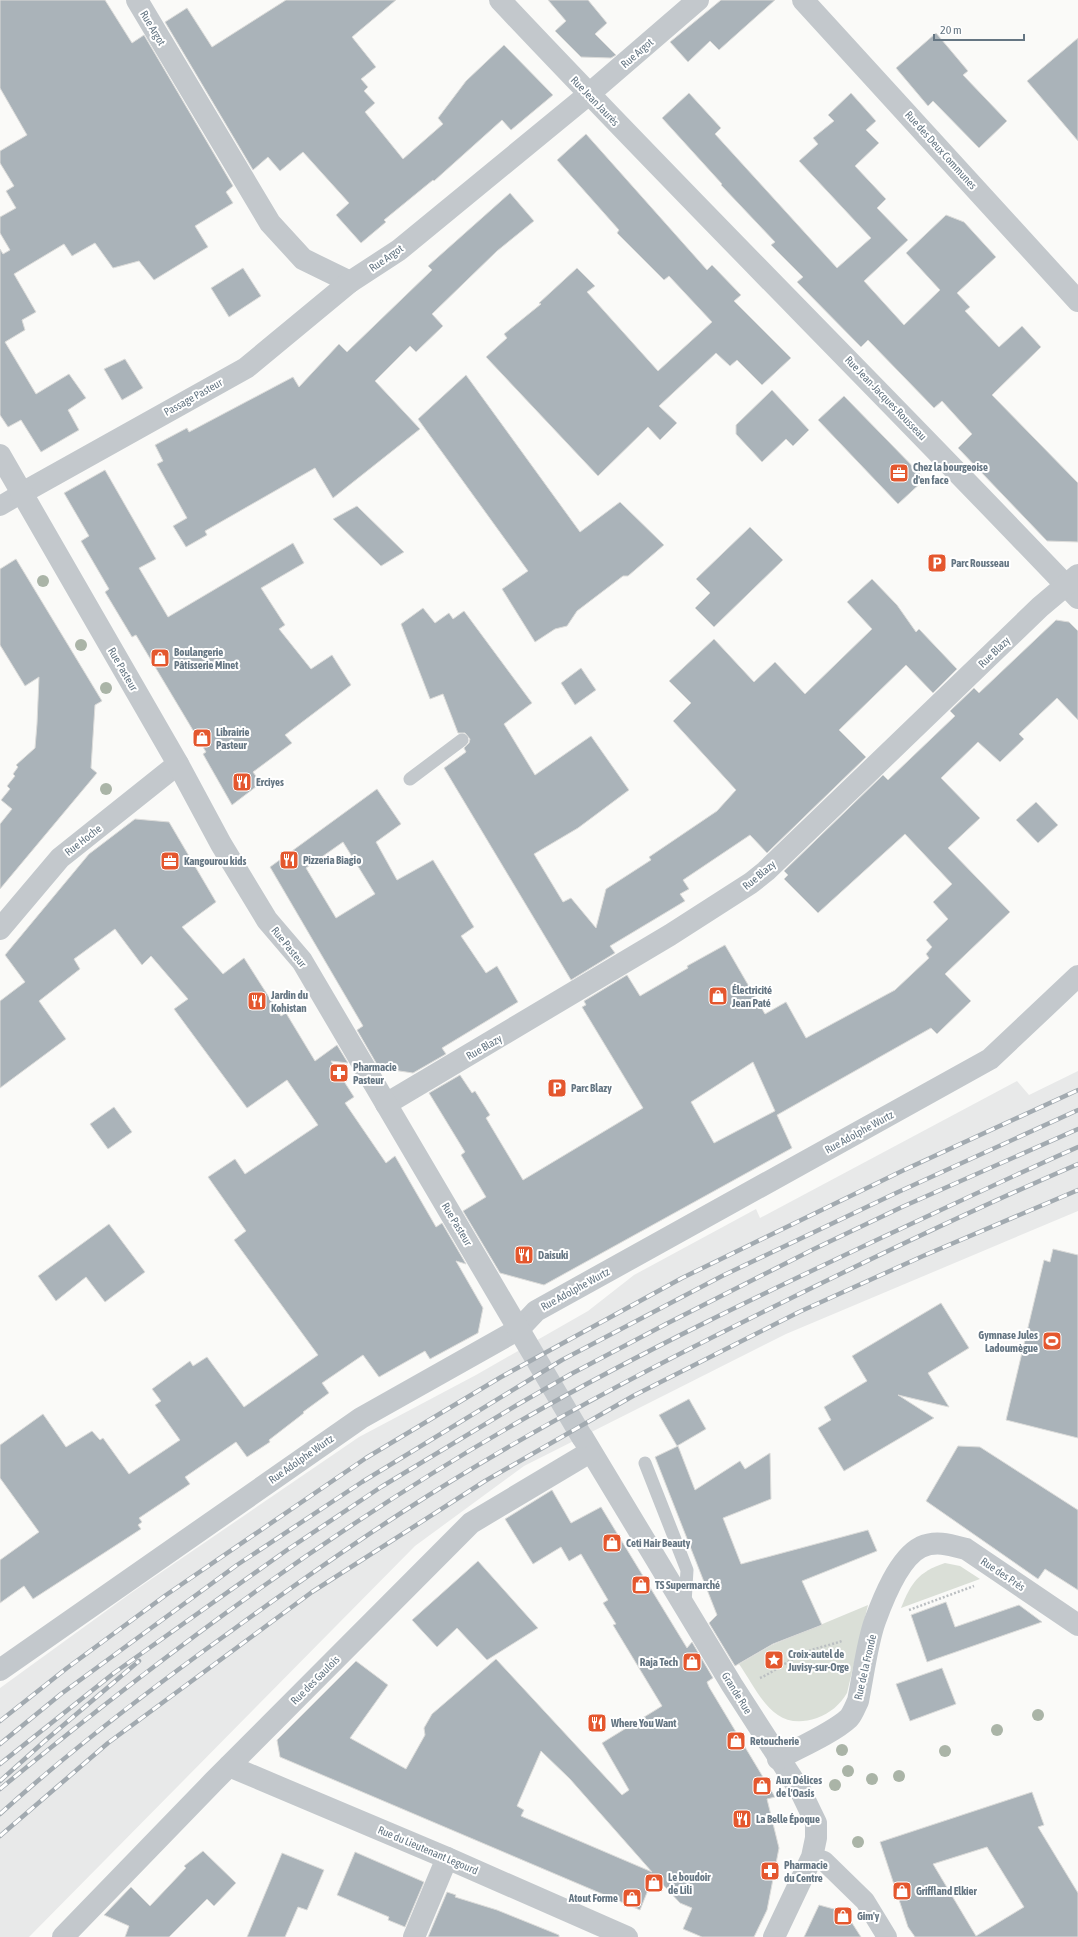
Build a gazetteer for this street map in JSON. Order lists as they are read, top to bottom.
{
  "streets": {
    "street": [
      "Rue Argot",
      "Rue Jean Jaurès",
      "Rue des Deux Communes",
      "Passage Pasteur",
      "Rue Jean-Jacques Rousseau",
      "Rue Blazy",
      "Rue Pasteur",
      "Rue Hoche",
      "Rue Adolphe Wurtz",
      "Rue des Prés",
      "Rue de la Fronde",
      "Rue des Gaulois",
      "Grande Rue",
      "Rue du Lieutenant Legourd"
    ]
  },
  "crossings": [
    ["Rue Argot", "Rue Jean Jaurès"],
    ["Rue Argot", "Passage Pasteur"],
    ["Rue Jean Jaurès", "Rue Jean-Jacques Rousseau"],
    ["Passage Pasteur", "Rue Pasteur"],
    ["Rue Jean-Jacques Rousseau", "Rue Blazy"],
    ["Rue Blazy", "Rue Pasteur"],
    ["Rue Pasteur", "Rue Hoche"],
    ["Rue Pasteur", "Rue Adolphe Wurtz"],
    ["Rue Pasteur", "Rue des Gaulois"],
    ["Rue Pasteur", "Grande Rue"],
    ["Rue des Prés", "Rue de la Fronde"],
    ["Rue de la Fronde", "Grande Rue"],
    ["Rue des Gaulois", "Grande Rue"],
    ["Rue des Gaulois", "Rue du Lieutenant Legourd"]
  ],
  "places": {
    "office": ["Chez la bourgeoise d'en face", "Kangourou kids"],
    "parking": ["Parc Rousseau", "Parc Blazy"],
    "shop": [
      "Boulangerie Pâtisserie Minet",
      "Librairie Pasteur",
      "Électricité Jean Paté",
      "Ceti Hair Beauty",
      "TS Supermarché",
      "Raja Tech",
      "Retoucherie",
      "Aux Délices de l'Oasis",
      "Le boudoir de Lili",
      "Griffland Elkier",
      "Atout Forme",
      "Gim'y"
    ],
    "restaurant": [
      "Erciyes",
      "Pizzeria Biagio",
      "Jardin du Kohistan",
      "Daisuki",
      "Where You Want",
      "La Belle Époque"
    ],
    "pharmacy": ["Pharmacie Pasteur", "Pharmacie du Centre"],
    "sports": ["Gymnase Jules Ladoumègue"],
    "place": ["Croix-autel de Juvisy-sur-Orge"]
  },
  "scale_bar": "20 m"
}
